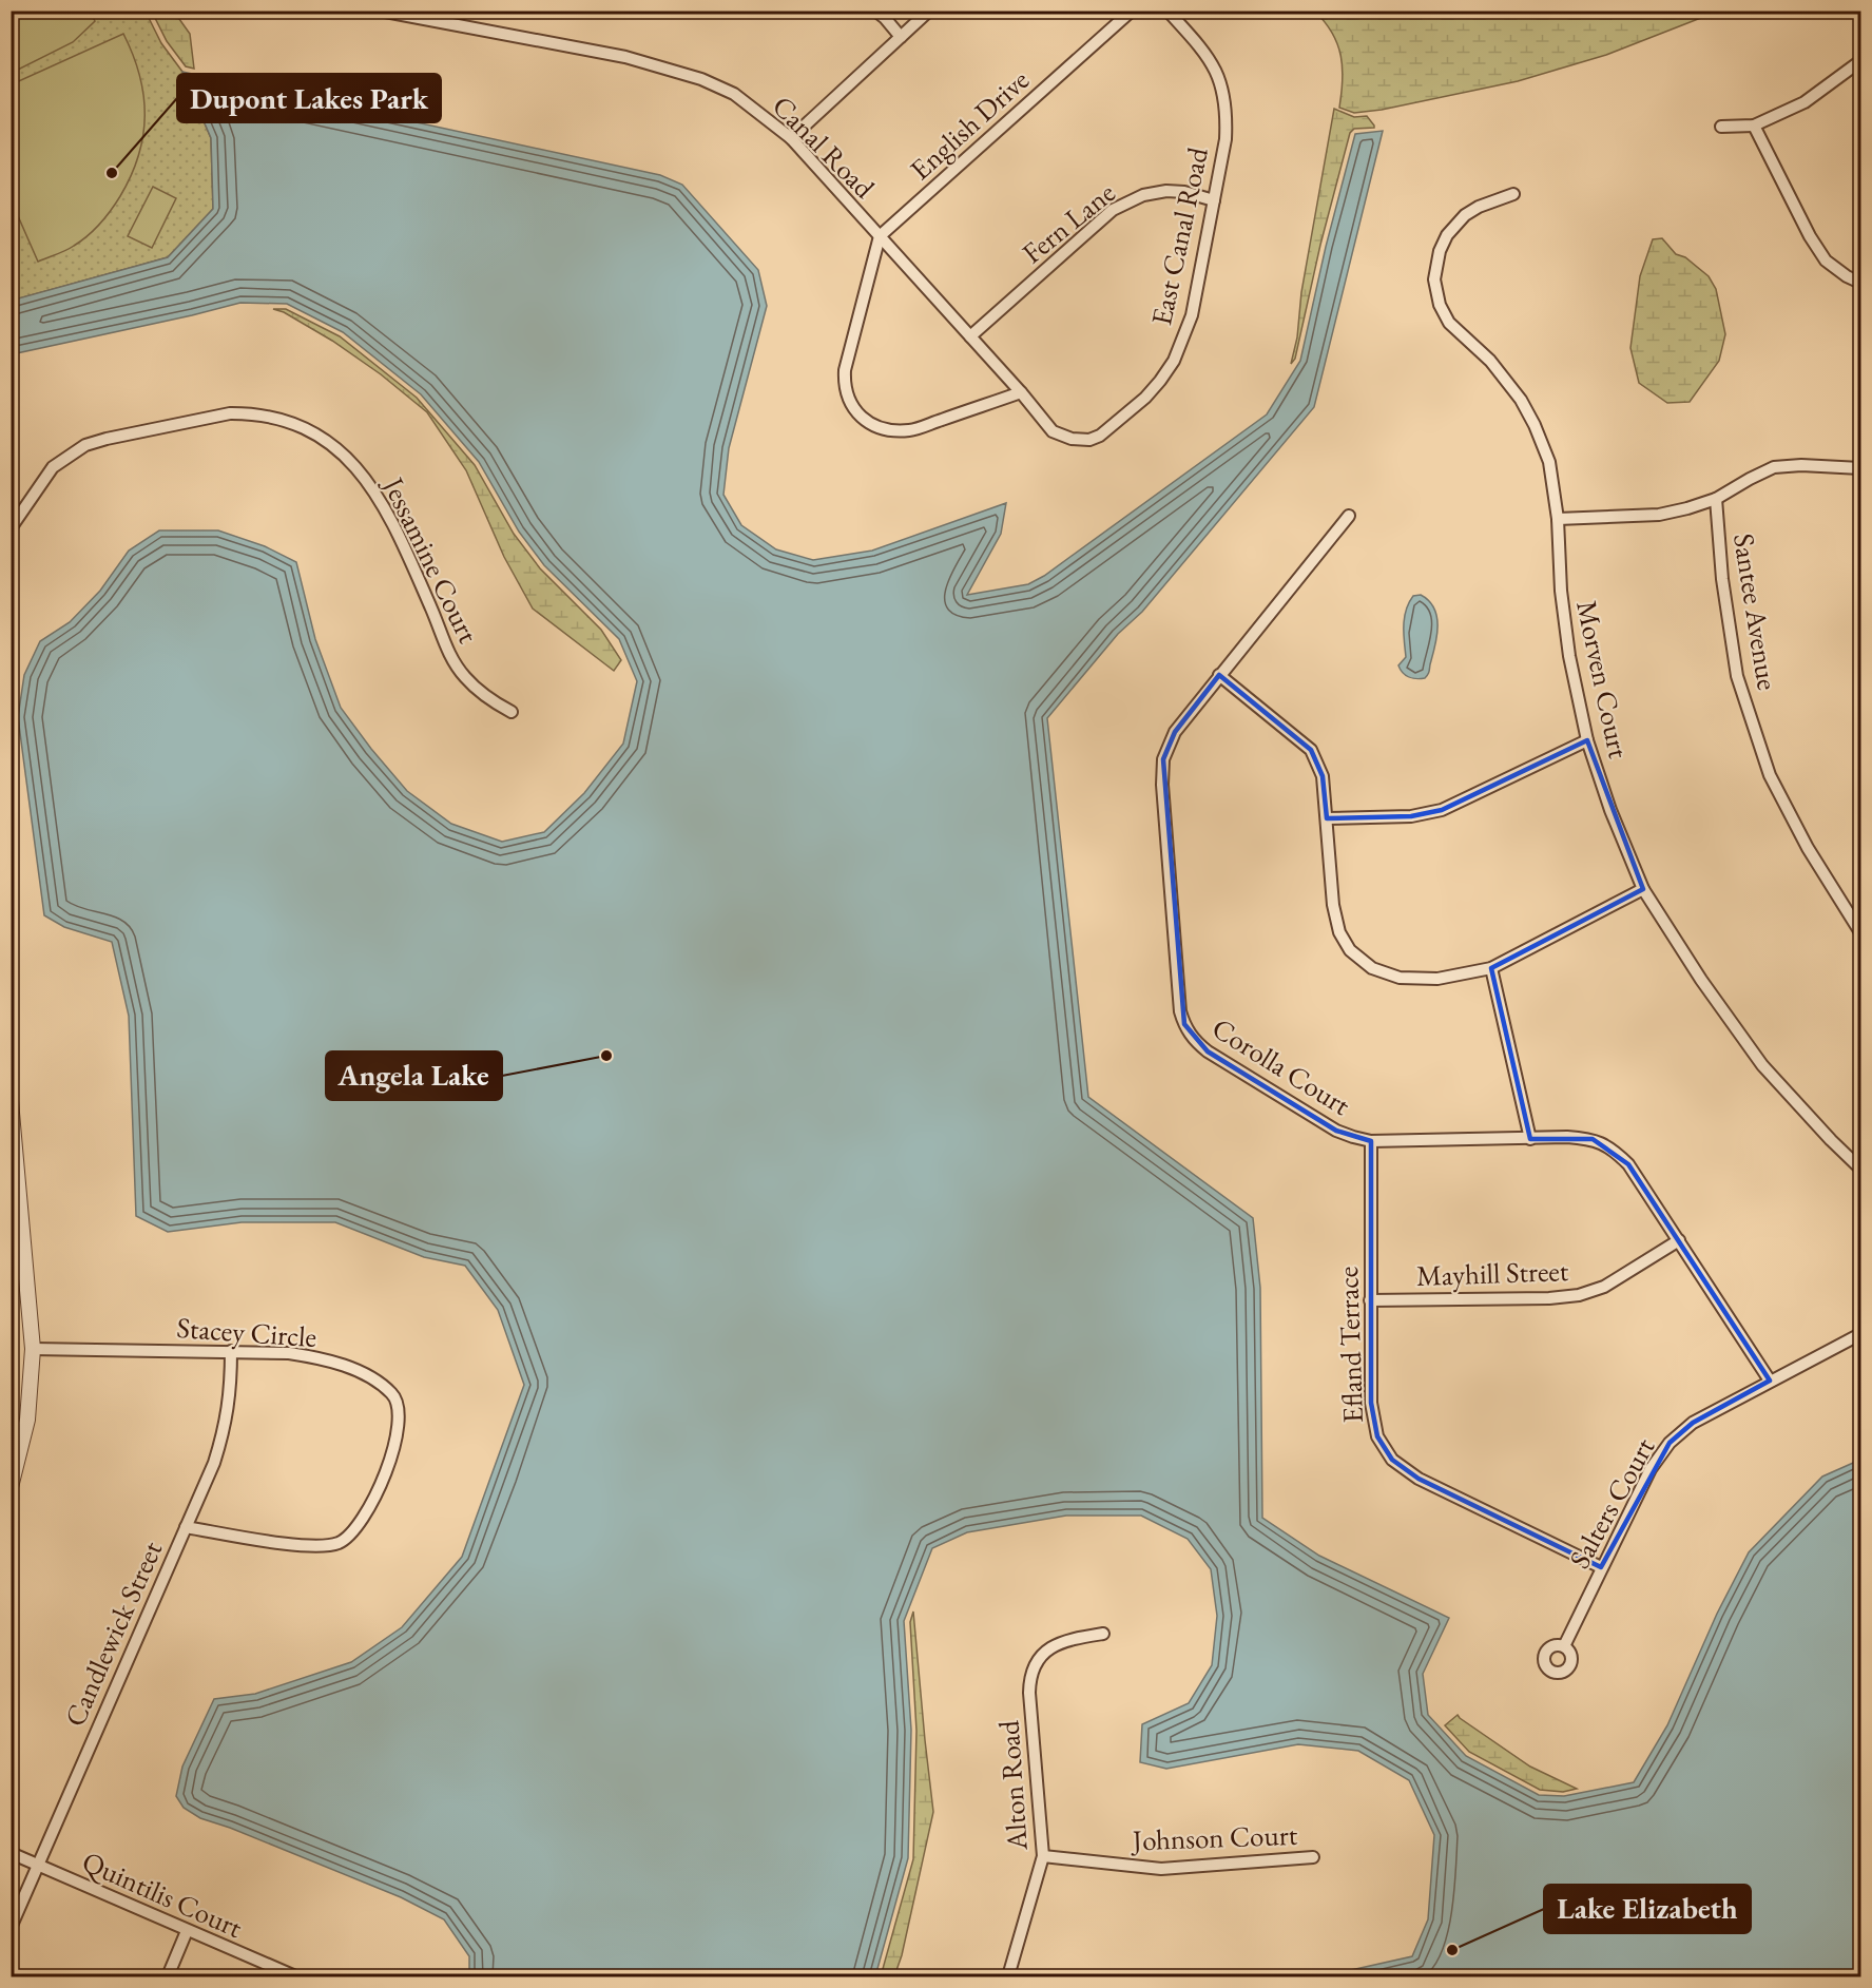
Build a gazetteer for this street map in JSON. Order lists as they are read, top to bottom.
{
  "streets": {
    "street": [
      "English Drive",
      "Canal Road",
      "Fern Lane",
      "East Canal Road",
      "Jessamine Court",
      "Santee Avenue",
      "Morven Court",
      "Corolla Court",
      "Mayhill Street",
      "Stacey Circle",
      "Efland Terrace",
      "Salters Court",
      "Candlewick Street",
      "Alton Road",
      "Johnson Court",
      "Quintilis Court"
    ]
  },
  "crossings": [
    ["English Drive", "Canal Road"],
    ["Canal Road", "Fern Lane"],
    ["Canal Road", "East Canal Road"],
    ["Fern Lane", "East Canal Road"],
    ["Corolla Court", "Mayhill Street"],
    ["Corolla Court", "Efland Terrace"],
    ["Corolla Court", "Salters Court"],
    ["Mayhill Street", "Efland Terrace"],
    ["Stacey Circle", "Candlewick Street"],
    ["Efland Terrace", "Salters Court"],
    ["Candlewick Street", "Quintilis Court"],
    ["Alton Road", "Johnson Court"]
  ],
  "places": ["Dupont Lakes Park", "Angela Lake", "Lake Elizabeth"]
}
